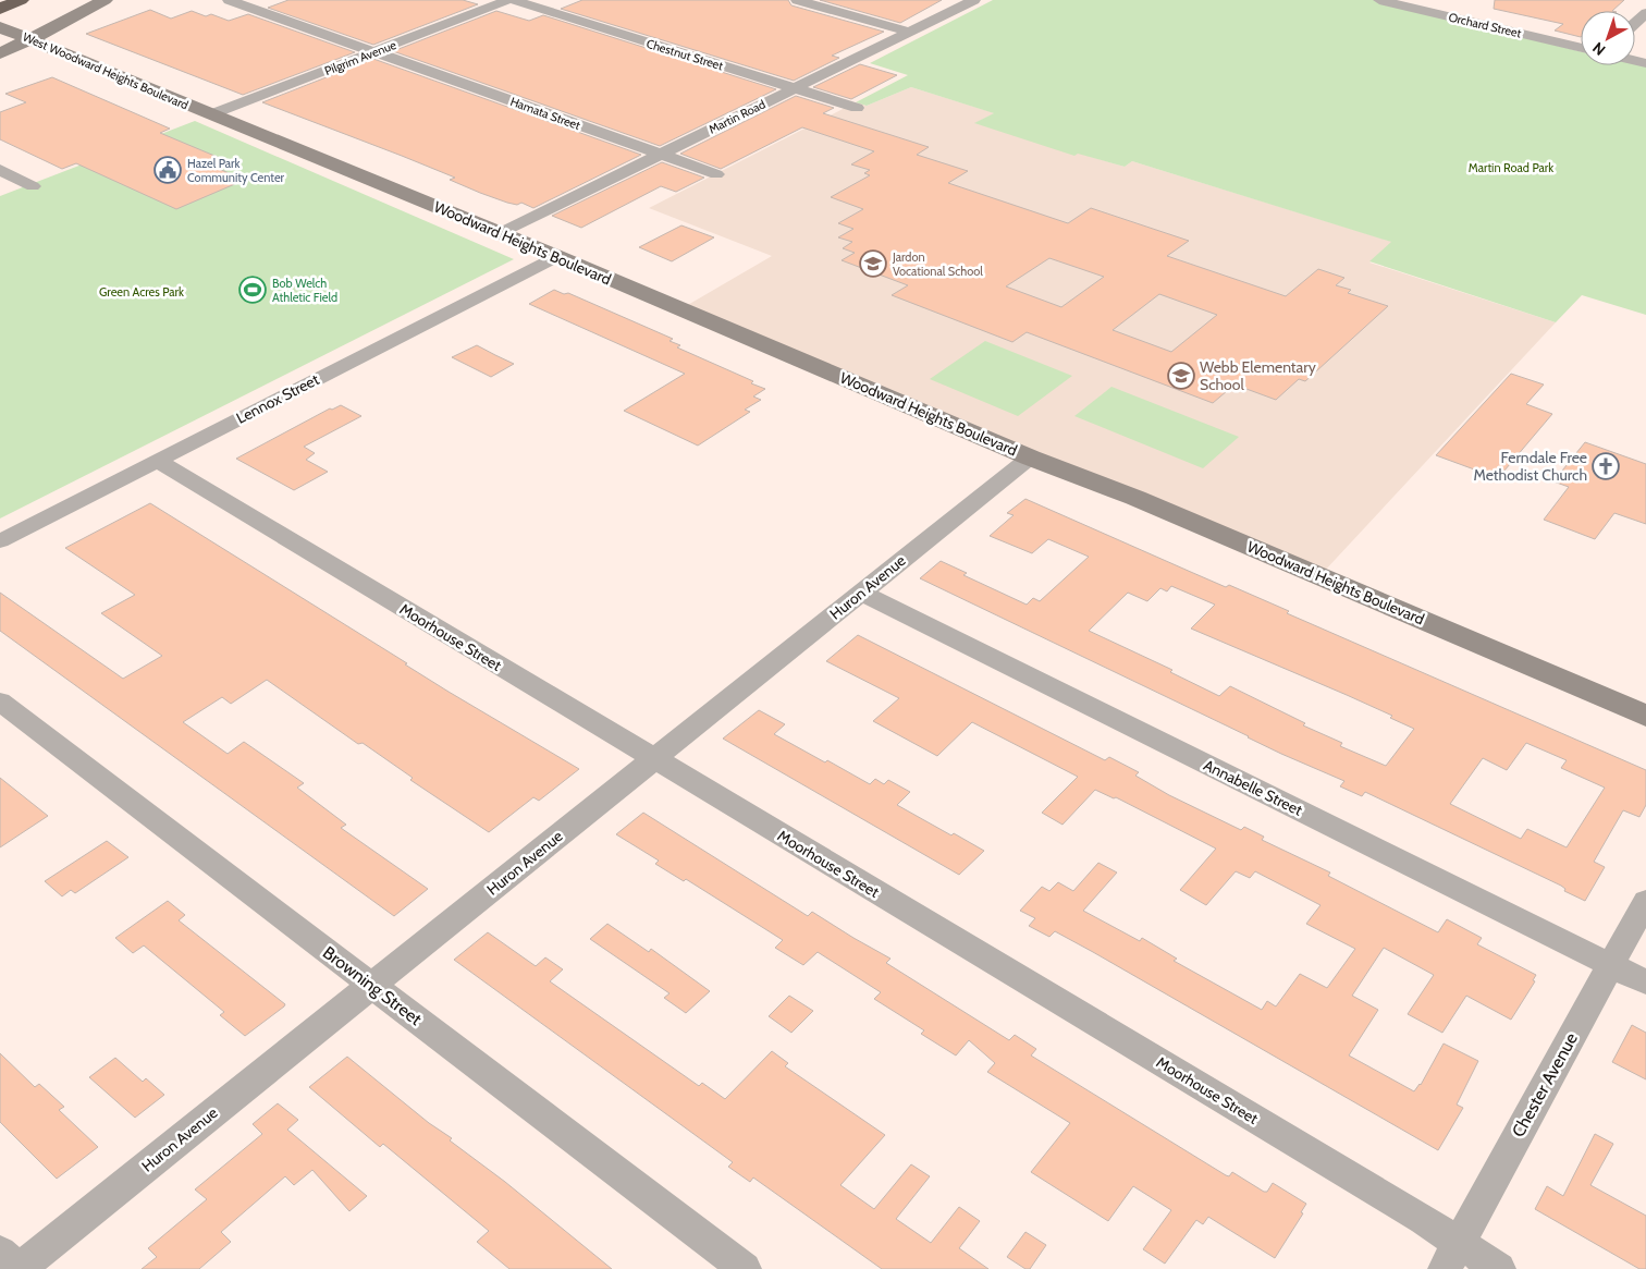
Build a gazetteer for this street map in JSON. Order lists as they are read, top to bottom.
{
  "streets": {
    "street": [
      "Orchard Street",
      "Chestnut Street",
      "Pilgrim Avenue",
      "West Woodward Heights Boulevard",
      "Hamata Street",
      "Martin Road",
      "Woodward Heights Boulevard",
      "Lennox Street",
      "Huron Avenue",
      "Moorhouse Street",
      "Annabelle Street",
      "Browning Street",
      "Chester Avenue"
    ]
  },
  "crossings": [
    ["Chestnut Street", "Pilgrim Avenue"],
    ["Chestnut Street", "Martin Road"],
    ["Pilgrim Avenue", "West Woodward Heights Boulevard"],
    ["Pilgrim Avenue", "Hamata Street"],
    ["Pilgrim Avenue", "Woodward Heights Boulevard"],
    ["West Woodward Heights Boulevard", "Woodward Heights Boulevard"],
    ["Hamata Street", "Martin Road"],
    ["Martin Road", "Woodward Heights Boulevard"],
    ["Woodward Heights Boulevard", "Lennox Street"],
    ["Woodward Heights Boulevard", "Huron Avenue"],
    ["Lennox Street", "Moorhouse Street"],
    ["Huron Avenue", "Moorhouse Street"],
    ["Huron Avenue", "Annabelle Street"],
    ["Huron Avenue", "Browning Street"],
    ["Moorhouse Street", "Chester Avenue"],
    ["Annabelle Street", "Chester Avenue"]
  ],
  "parks": ["Martin Road Park", "Green Acres Park"],
  "places": {
    "public building": ["Hazel Park Community Center"],
    "school or university": ["Jardon Vocational School", "Webb Elementary School"],
    "sports": ["Bob Welch Athletic Field"],
    "church": ["Ferndale Free Methodist Church"]
  },
  "north": "bottom left"
}
